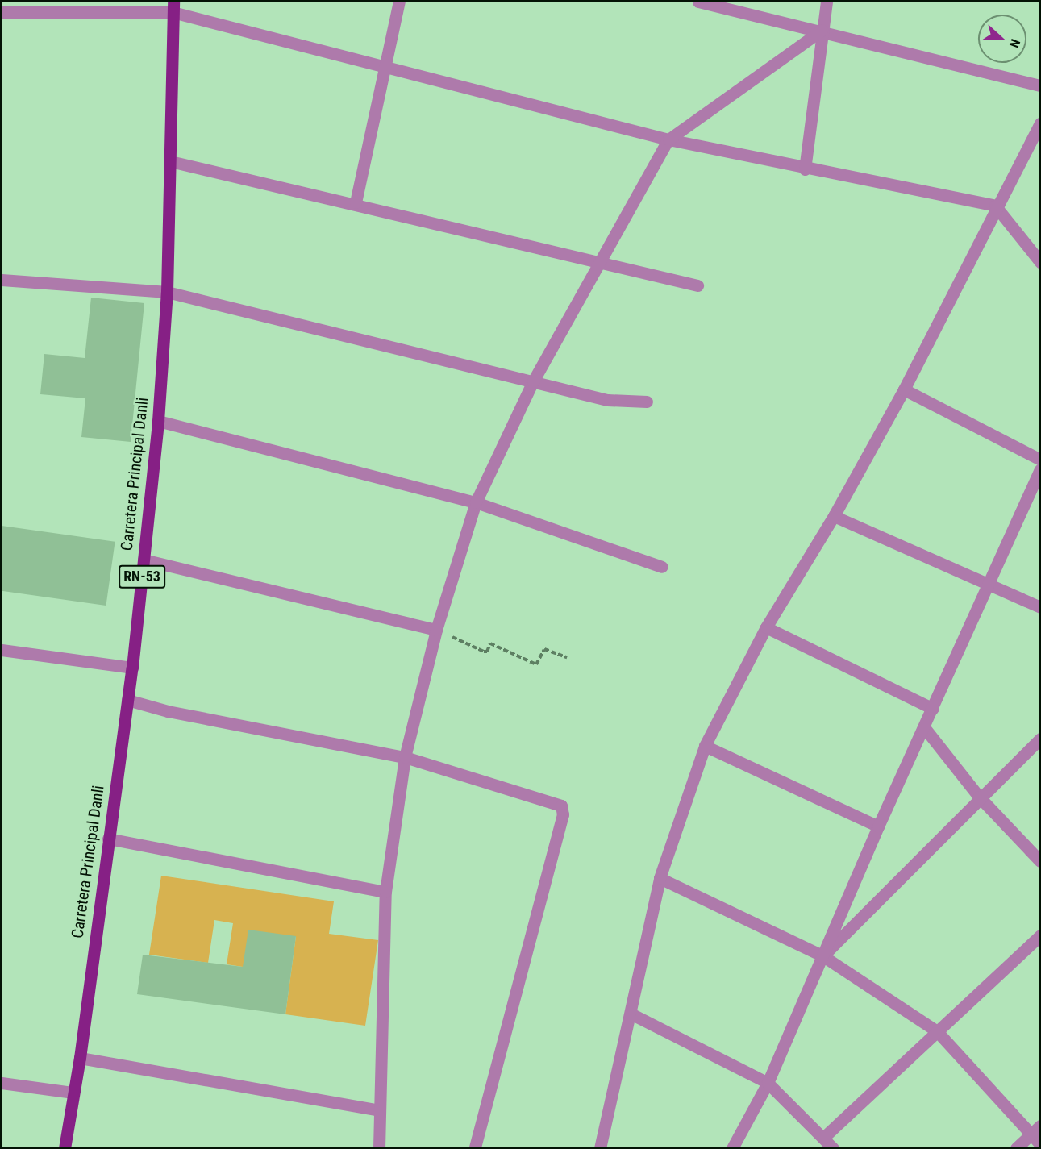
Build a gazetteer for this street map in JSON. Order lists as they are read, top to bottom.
{
  "streets": {
    "main road": ["Carretera Principal Danli", "RN-53"]
  },
  "north": "right"
}
